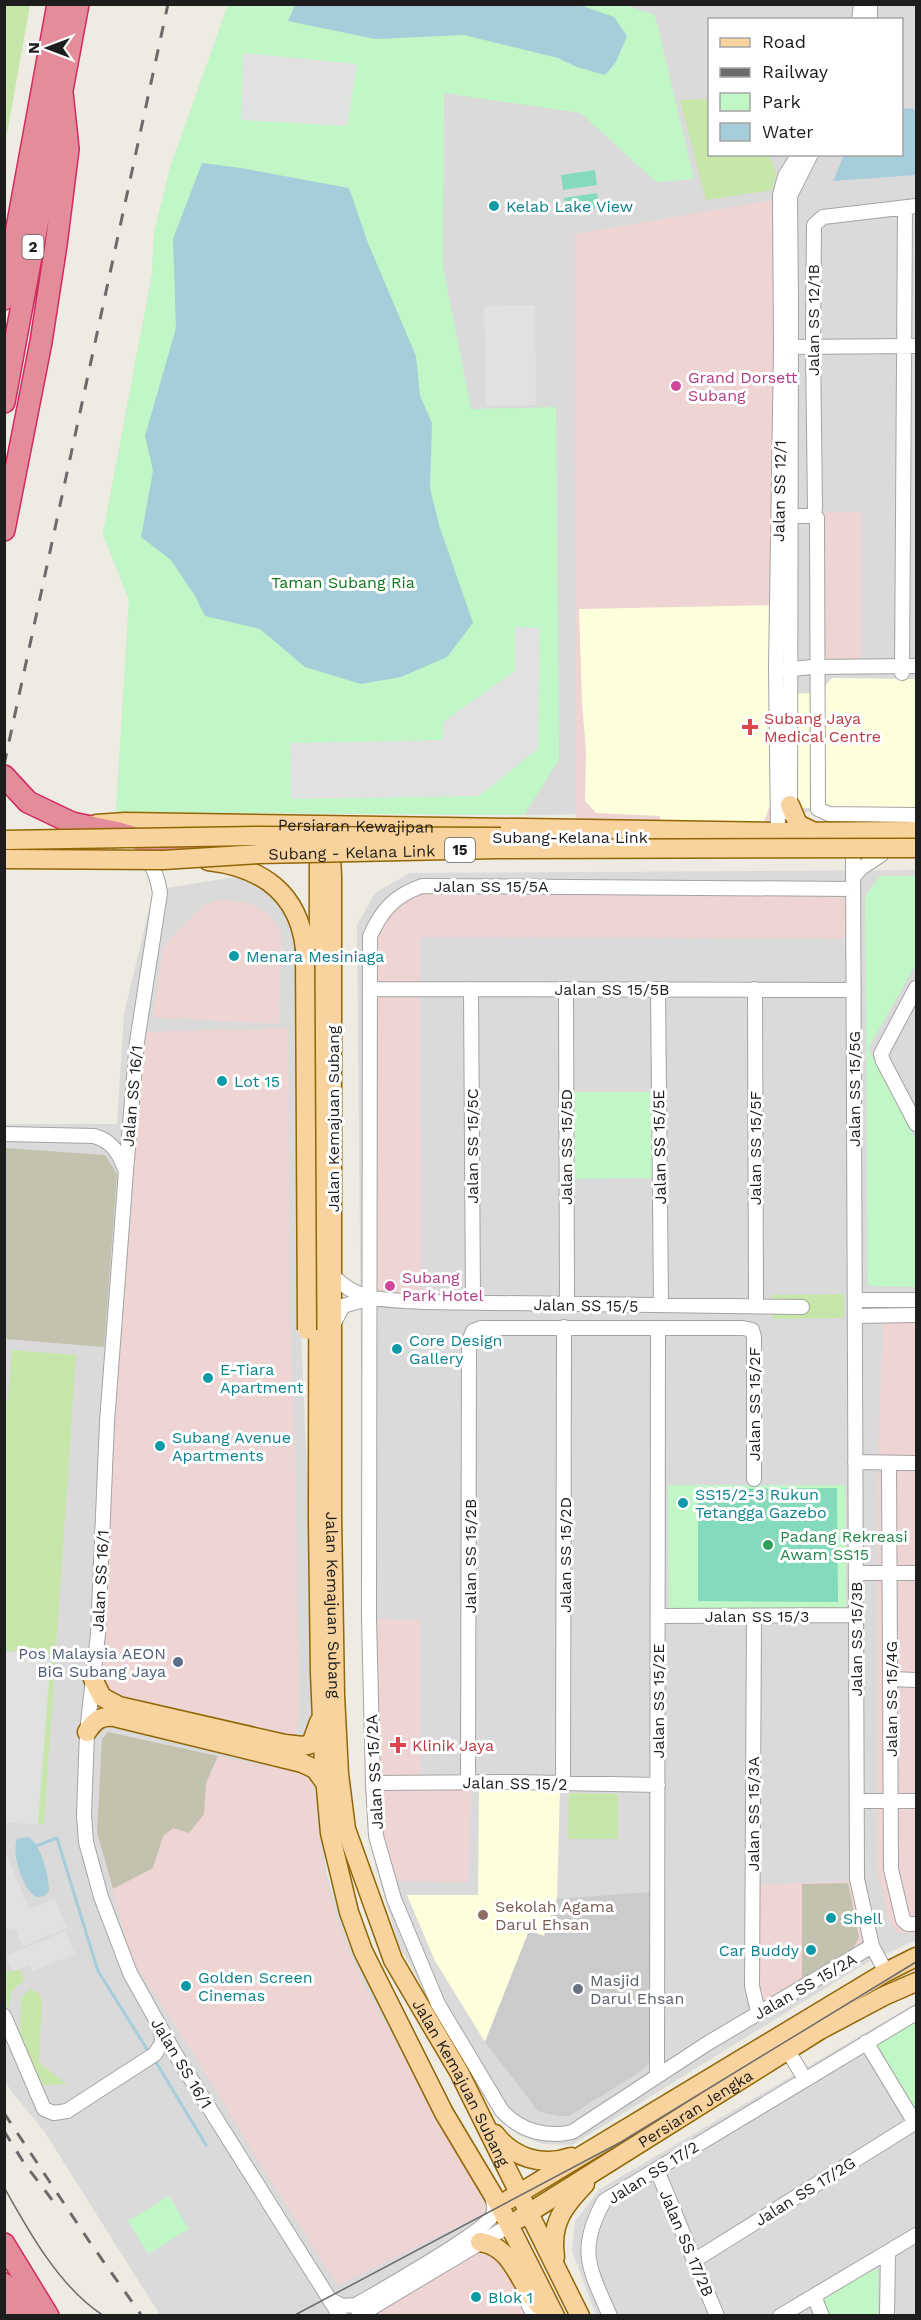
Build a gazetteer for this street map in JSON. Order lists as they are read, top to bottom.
{
  "streets": {
    "highway": ["2"],
    "main road": [
      "Persiaran Kewajipan",
      "Subang-Kelana Link",
      "15",
      "Subang - Kelana Link",
      "Jalan Kemajuan Subang",
      "Persiaran Jengka"
    ],
    "street": [
      "Jalan SS 12/1B",
      "Jalan SS 12/1",
      "Jalan SS 15/5A",
      "Jalan SS 15/5B",
      "Jalan SS 15/5G",
      "Jalan SS 16/1",
      "Jalan SS 15/5C",
      "Jalan SS 15/5D",
      "Jalan SS 15/5E",
      "Jalan SS 15/5F",
      "Jalan SS 15/5",
      "Jalan SS 15/2F",
      "Jalan SS 15/2D",
      "Jalan SS 15/2B",
      "Jalan SS 15/3",
      "Jalan SS 15/3B",
      "Jalan SS 15/4G",
      "Jalan SS 15/2E",
      "Jalan SS 15/2A",
      "Jalan SS 15/2",
      "Jalan SS 15/3A",
      "Jalan SS 17/2",
      "Jalan SS 17/2G",
      "Jalan SS 17/2B"
    ]
  },
  "crossings": [
    ["Jalan SS 12/1", "Persiaran Kewajipan"],
    ["Persiaran Kewajipan", "Subang - Kelana Link"],
    ["Persiaran Kewajipan", "Jalan SS 15/5G"],
    ["Persiaran Kewajipan", "Jalan SS 16/1"],
    ["Persiaran Kewajipan", "Jalan Kemajuan Subang"],
    ["Subang-Kelana Link", "15"],
    ["Jalan SS 15/5A", "Jalan SS 15/5B"],
    ["Jalan SS 15/5A", "Jalan SS 15/5G"],
    ["Jalan SS 15/5A", "Jalan SS 15/5"],
    ["Jalan SS 15/5A", "Jalan SS 15/2A"],
    ["Jalan SS 15/5B", "Jalan SS 15/5G"],
    ["Jalan SS 15/5B", "Jalan SS 15/5C"],
    ["Jalan SS 15/5B", "Jalan SS 15/5D"],
    ["Jalan SS 15/5B", "Jalan SS 15/5E"],
    ["Jalan SS 15/5B", "Jalan SS 15/5F"],
    ["Jalan SS 15/5G", "Jalan SS 15/3B"],
    ["Jalan Kemajuan Subang", "Jalan SS 15/5"],
    ["Jalan Kemajuan Subang", "Persiaran Jengka"],
    ["Jalan SS 15/5C", "Jalan SS 15/5"],
    ["Jalan SS 15/5D", "Jalan SS 15/5"],
    ["Jalan SS 15/5E", "Jalan SS 15/5"],
    ["Jalan SS 15/5F", "Jalan SS 15/5"],
    ["Jalan SS 15/5", "Jalan SS 15/2A"],
    ["Jalan SS 15/2F", "Jalan SS 15/2E"],
    ["Jalan SS 15/2D", "Jalan SS 15/2B"],
    ["Jalan SS 15/2D", "Jalan SS 15/2"],
    ["Jalan SS 15/2B", "Jalan SS 15/2"],
    ["Jalan SS 15/3", "Jalan SS 15/3B"],
    ["Jalan SS 15/3", "Jalan SS 15/2E"],
    ["Jalan SS 15/3", "Jalan SS 15/3A"],
    ["Jalan SS 15/3B", "Jalan SS 15/2A"],
    ["Jalan SS 15/3B", "Persiaran Jengka"],
    ["Jalan SS 15/2E", "Jalan SS 15/2A"],
    ["Jalan SS 15/2E", "Jalan SS 15/2"],
    ["Jalan SS 15/2A", "Jalan SS 15/2"],
    ["Jalan SS 15/2A", "Jalan SS 15/3A"],
    ["Jalan SS 17/2", "Jalan SS 17/2B"],
    ["Jalan SS 17/2G", "Jalan SS 17/2B"]
  ],
  "parks": ["Taman Subang Ria"],
  "places": {
    "other": [
      "Kelab Lake View",
      "Grand Dorsett Subang",
      "Menara Mesiniaga",
      "Lot 15",
      "Subang Park Hotel",
      "Core Design Gallery",
      "E-Tiara Apartment",
      "Subang Avenue Apartments",
      "SS15/2-3 Rukun Tetangga Gazebo",
      "Padang Rekreasi Awam SS15",
      "Pos Malaysia AEON BiG Subang Jaya",
      "Sekolah Agama Darul Ehsan",
      "Shell",
      "Car Buddy",
      "Golden Screen Cinemas",
      "Masjid Darul Ehsan",
      "Blok 1"
    ],
    "health": ["Subang Jaya Medical Centre", "Klinik Jaya"]
  },
  "legend": [
    "Road",
    "Railway",
    "Park",
    "Water"
  ],
  "north": "left"
}
